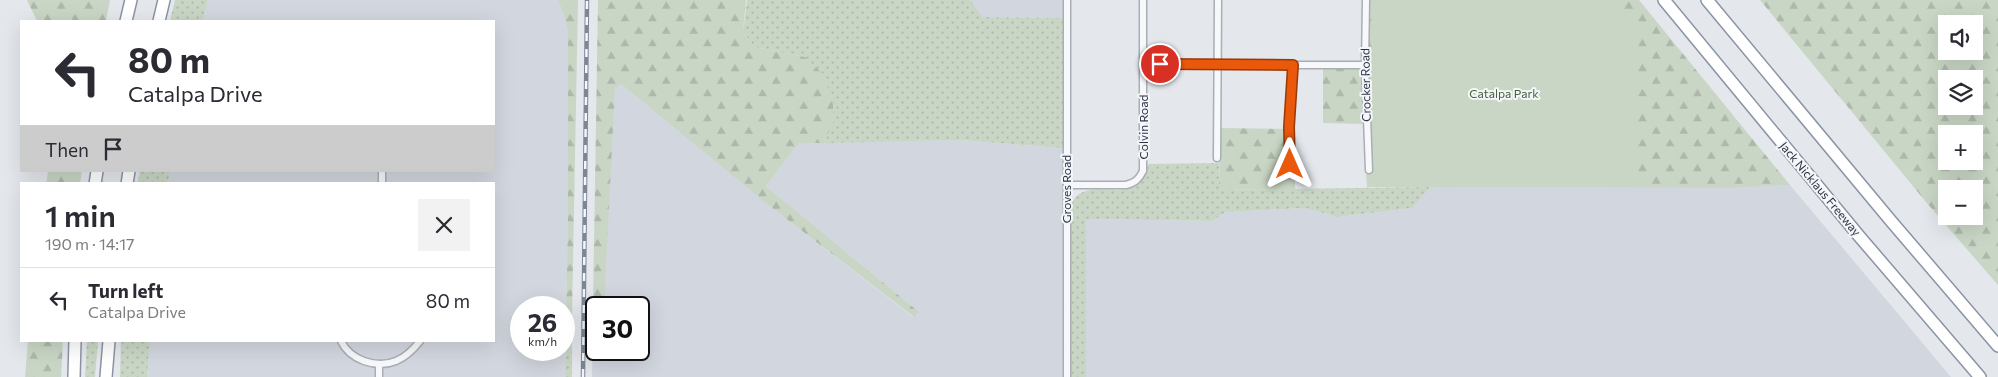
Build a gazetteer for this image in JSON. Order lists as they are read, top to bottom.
{
  "streets": {
    "highway": ["Jack Nicklaus Freeway"],
    "street": ["Crocker Road", "Colvin Road", "Groves Road"]
  },
  "crossings": [
    ["Colvin Road", "Groves Road"]
  ],
  "parks": ["Catalpa Park"],
  "page": {
    "map_buttons": ["+", "−"],
    "turn": ["80 m", "Catalpa Drive"],
    "then": "Then",
    "heading": ["1 min", "190 m · 14:17"],
    "list": [
      {
        "name": "Turn left",
        "note": "Catalpa Drive",
        "value": "80 m"
      }
    ],
    "speed": "26 km/h",
    "limit": "30"
  }
}
